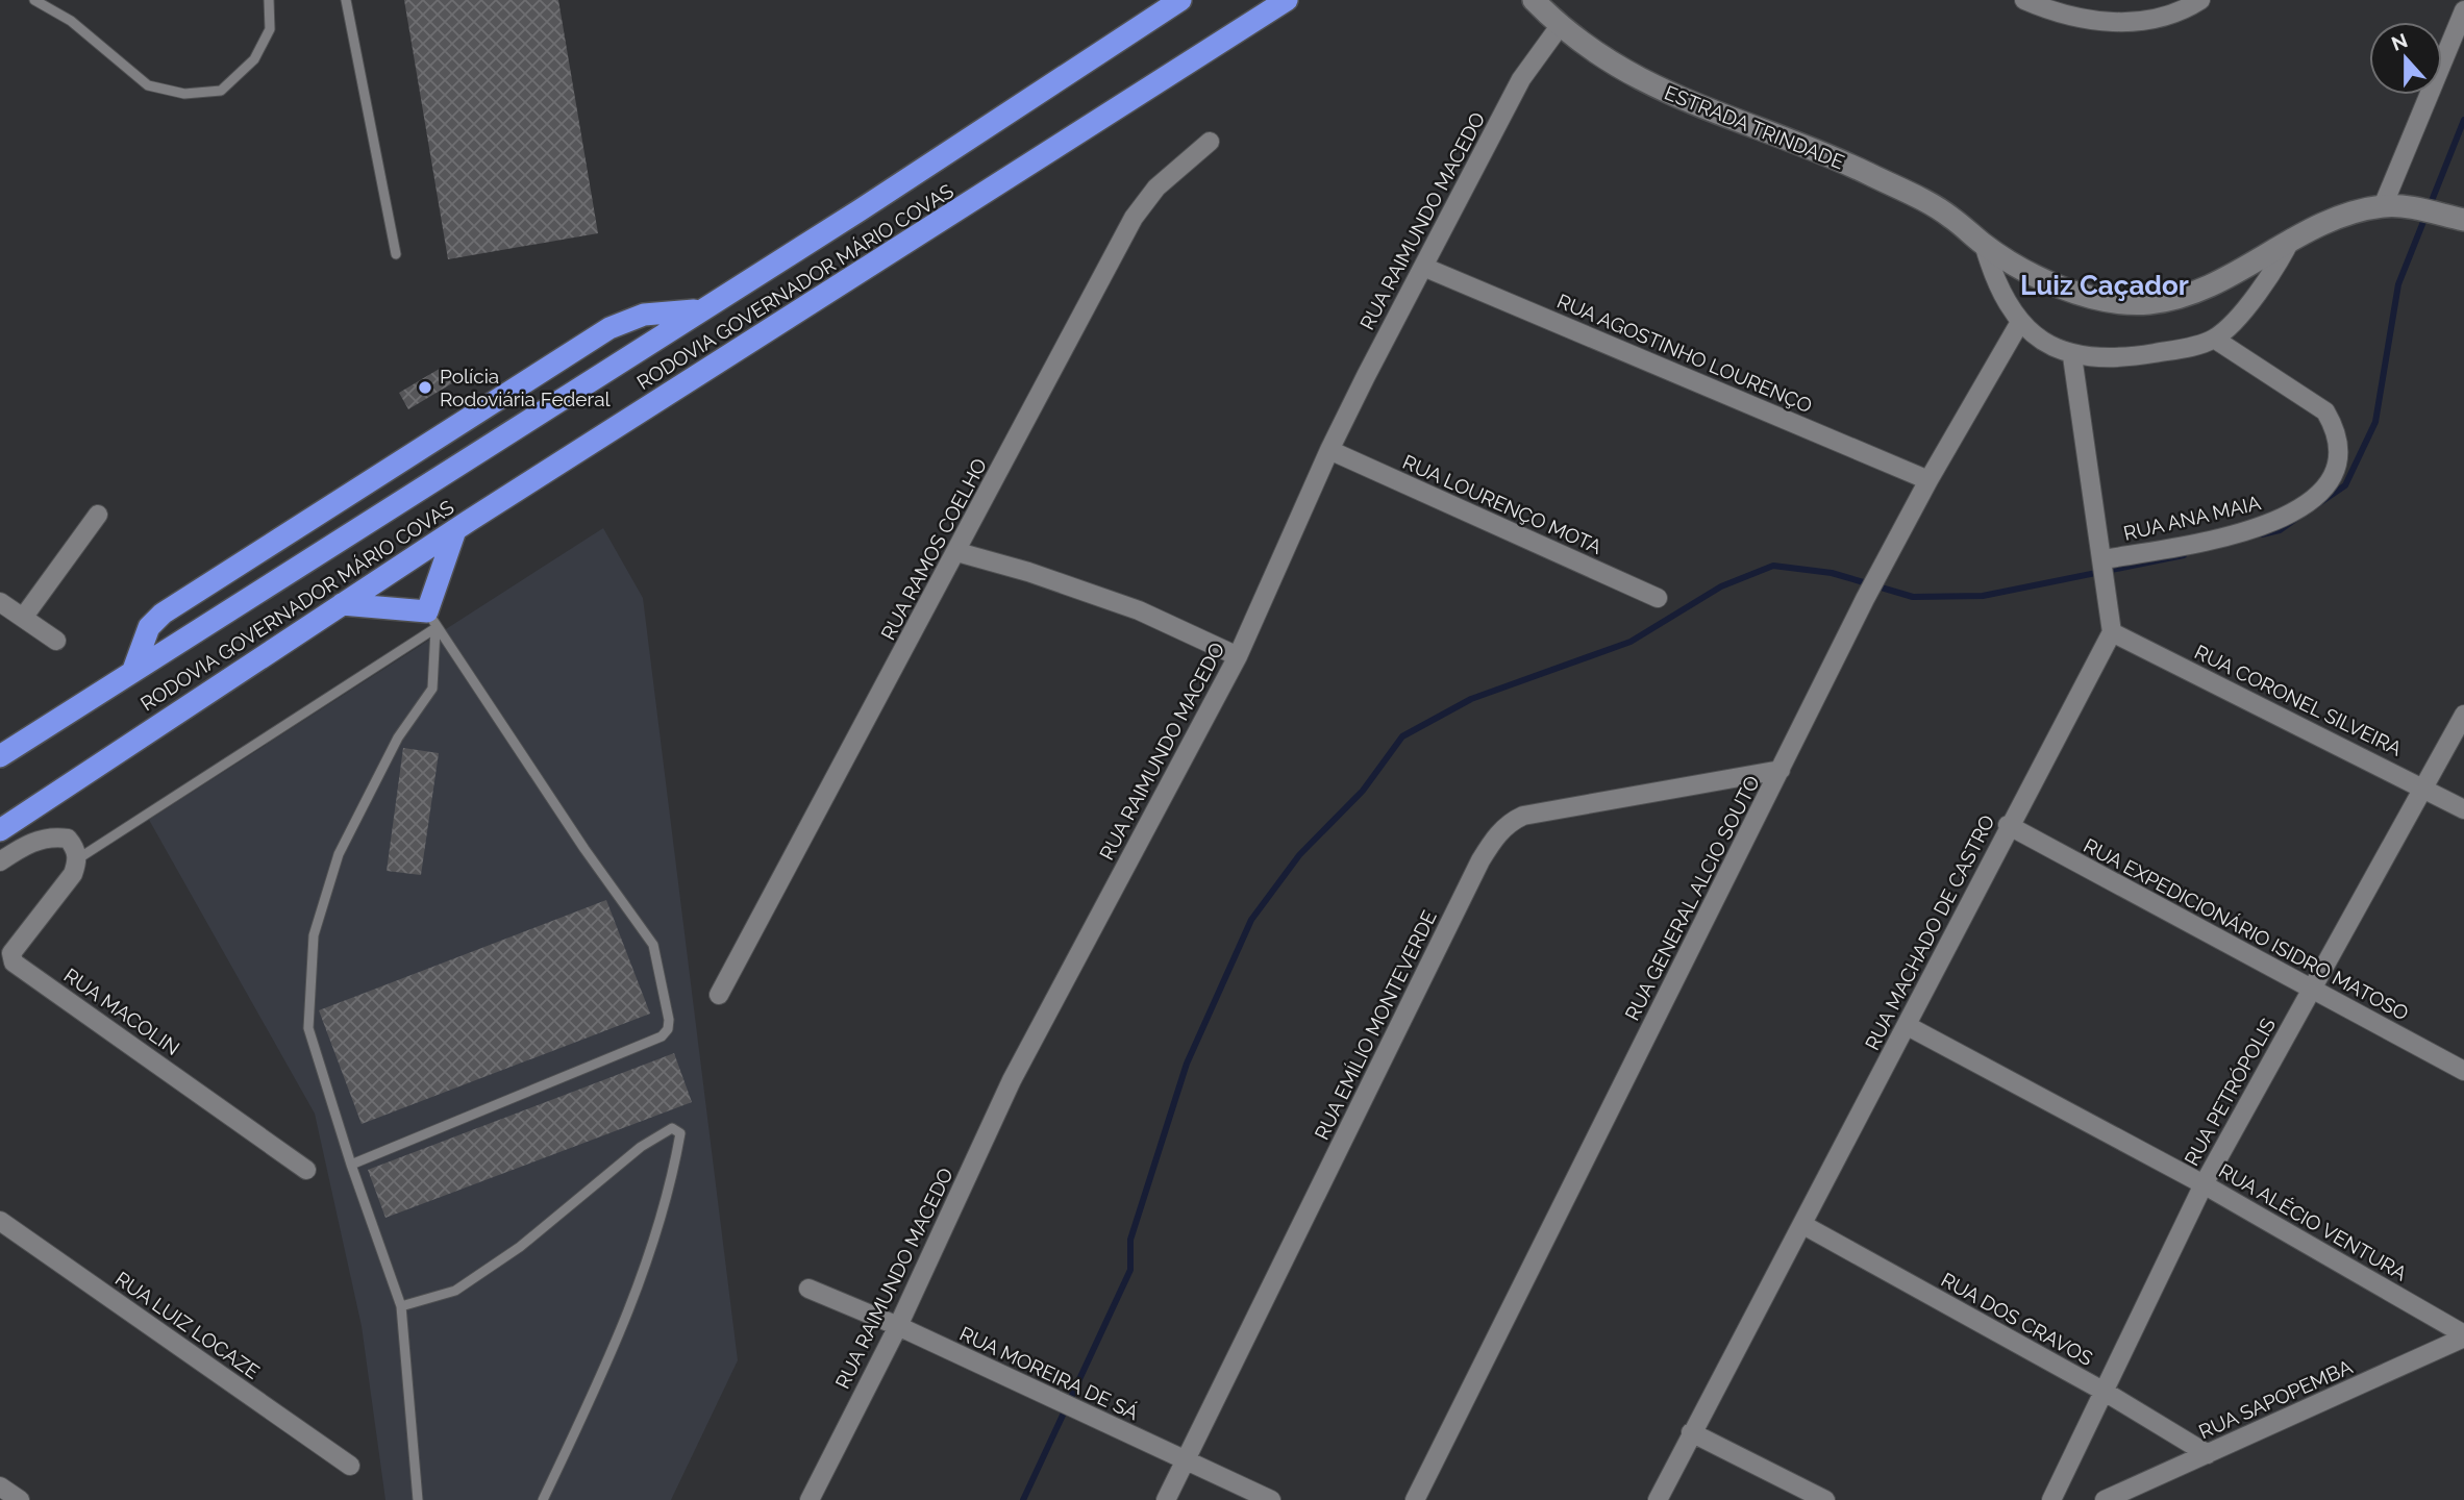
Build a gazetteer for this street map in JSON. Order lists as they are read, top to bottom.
{
  "streets": {
    "highway": ["RODOVIA GOVERNADOR MÁRIO COVAS"],
    "street": [
      "ESTRADA TRINDADE",
      "RUA RAIMUNDO MACEDO",
      "RUA AGOSTINHO LOURENÇO",
      "RUA LOURENÇO MOTA",
      "RUA ANA MAIA",
      "RUA RAMOS COELHO",
      "RUA CORONEL SILVEIRA",
      "RUA GENERAL ALCIO SOUTO",
      "RUA EXPEDICIONÁRIO ISIDRO MATOSO",
      "RUA MACHADO DE CASTRO",
      "RUA MACOLIN",
      "RUA EMÍLIO MONTEVERDE",
      "RUA PETRÓPOLIS",
      "RUA ALÉCIO VENTURA",
      "RUA DOS CRAVOS",
      "RUA LUIZ LOCAZE",
      "RUA MOREIRA DE SÁ",
      "RUA SAPOPEMBA"
    ]
  },
  "crossings": [
    ["ESTRADA TRINDADE", "RUA RAIMUNDO MACEDO"],
    ["RUA RAIMUNDO MACEDO", "RUA AGOSTINHO LOURENÇO"],
    ["RUA RAIMUNDO MACEDO", "RUA LOURENÇO MOTA"],
    ["RUA RAIMUNDO MACEDO", "RUA MOREIRA DE SÁ"],
    ["RUA AGOSTINHO LOURENÇO", "RUA GENERAL ALCIO SOUTO"],
    ["RUA CORONEL SILVEIRA", "RUA MACHADO DE CASTRO"],
    ["RUA CORONEL SILVEIRA", "RUA PETRÓPOLIS"],
    ["RUA GENERAL ALCIO SOUTO", "RUA EMÍLIO MONTEVERDE"],
    ["RUA EXPEDICIONÁRIO ISIDRO MATOSO", "RUA MACHADO DE CASTRO"],
    ["RUA EXPEDICIONÁRIO ISIDRO MATOSO", "RUA PETRÓPOLIS"],
    ["RUA MACHADO DE CASTRO", "RUA ALÉCIO VENTURA"],
    ["RUA MACHADO DE CASTRO", "RUA DOS CRAVOS"],
    ["RUA EMÍLIO MONTEVERDE", "RUA MOREIRA DE SÁ"],
    ["RUA PETRÓPOLIS", "RUA ALÉCIO VENTURA"],
    ["RUA PETRÓPOLIS", "RUA DOS CRAVOS"],
    ["RUA ALÉCIO VENTURA", "RUA SAPOPEMBA"],
    ["RUA DOS CRAVOS", "RUA SAPOPEMBA"]
  ],
  "districts": ["Luiz Caçador"],
  "places": ["Polícia Rodoviária Federal"],
  "north": "top"
}
